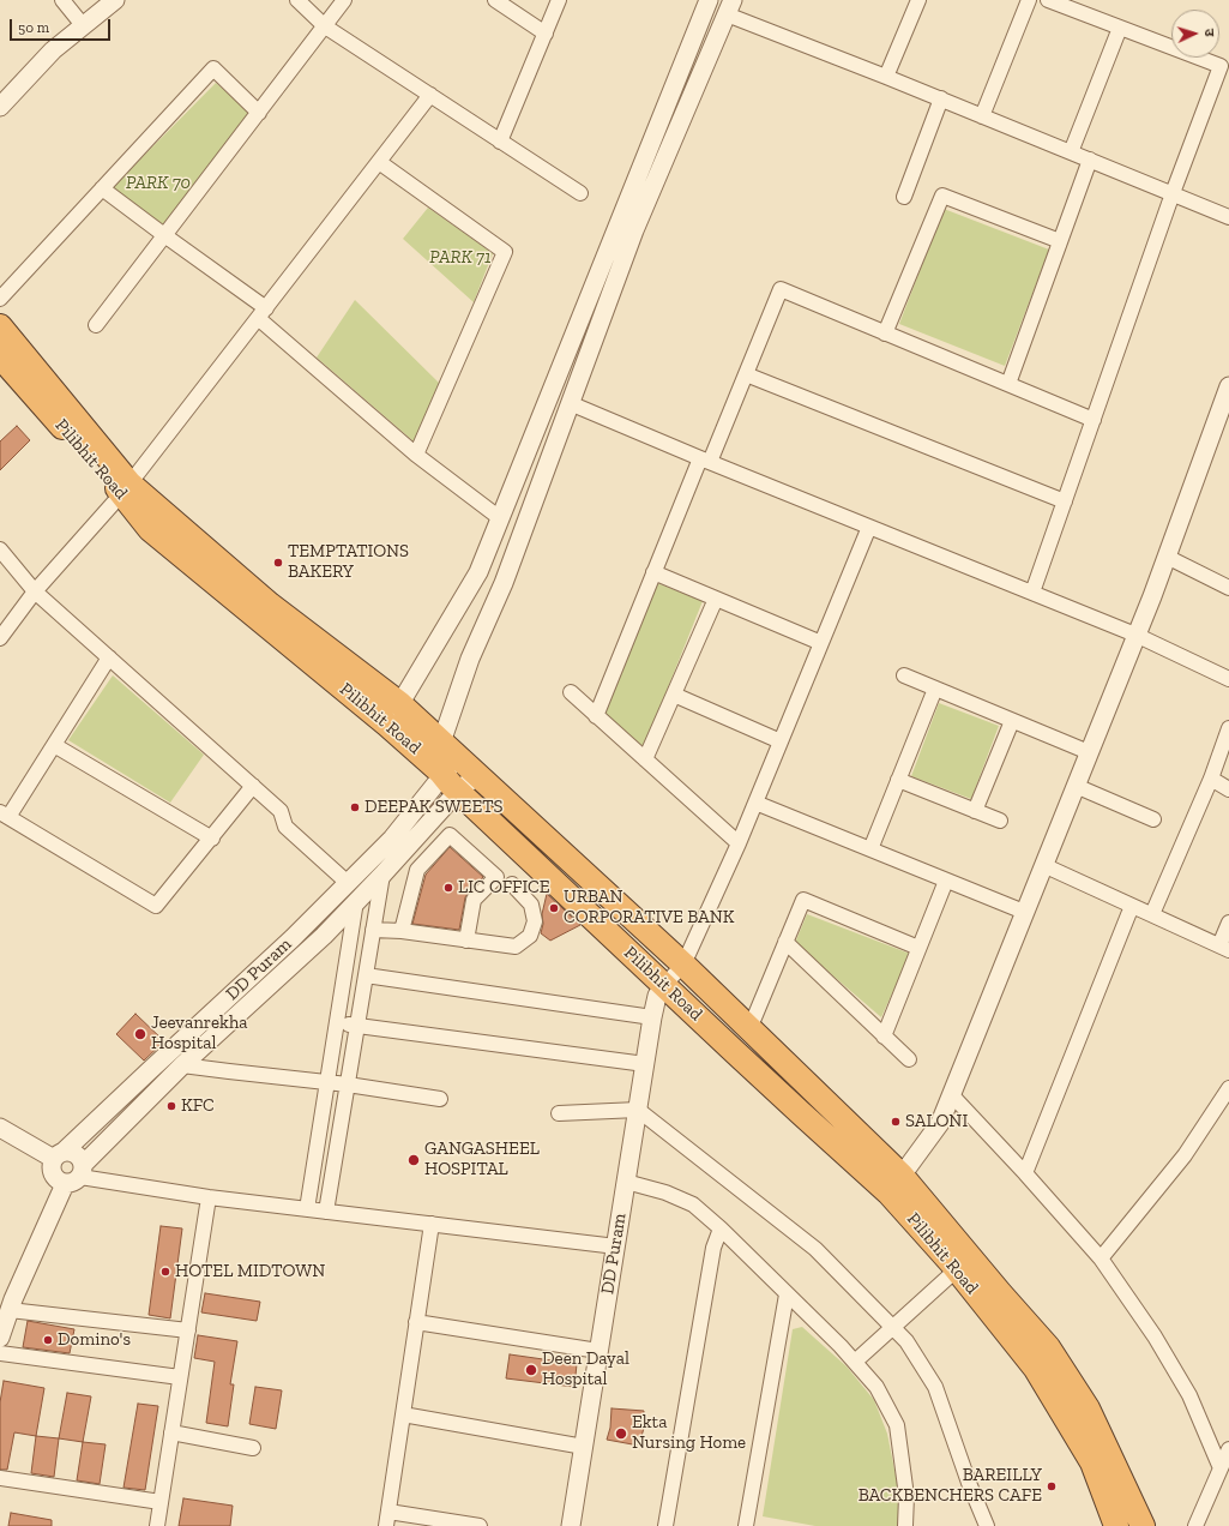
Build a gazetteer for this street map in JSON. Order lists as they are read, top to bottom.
{
  "streets": {
    "highway": ["Pilibhit Road"],
    "street": ["DD Puram"]
  },
  "crossings": [
    ["Pilibhit Road", "DD Puram"]
  ],
  "parks": ["PARK 70", "PARK 71"],
  "places": [
    "TEMPTATIONS BAKERY",
    "DEEPAK SWEETS",
    "LIC OFFICE",
    "URBAN CORPORATIVE BANK",
    "Jeevanrekha Hospital",
    "KFC",
    "SALONI",
    "GANGASHEEL HOSPITAL",
    "HOTEL MIDTOWN",
    "Domino's",
    "Deen Dayal Hospital",
    "Ekta Nursing Home",
    "BAREILLY BACKBENCHERS CAFE"
  ],
  "scale_bar": "50 m",
  "north": "right"
}
